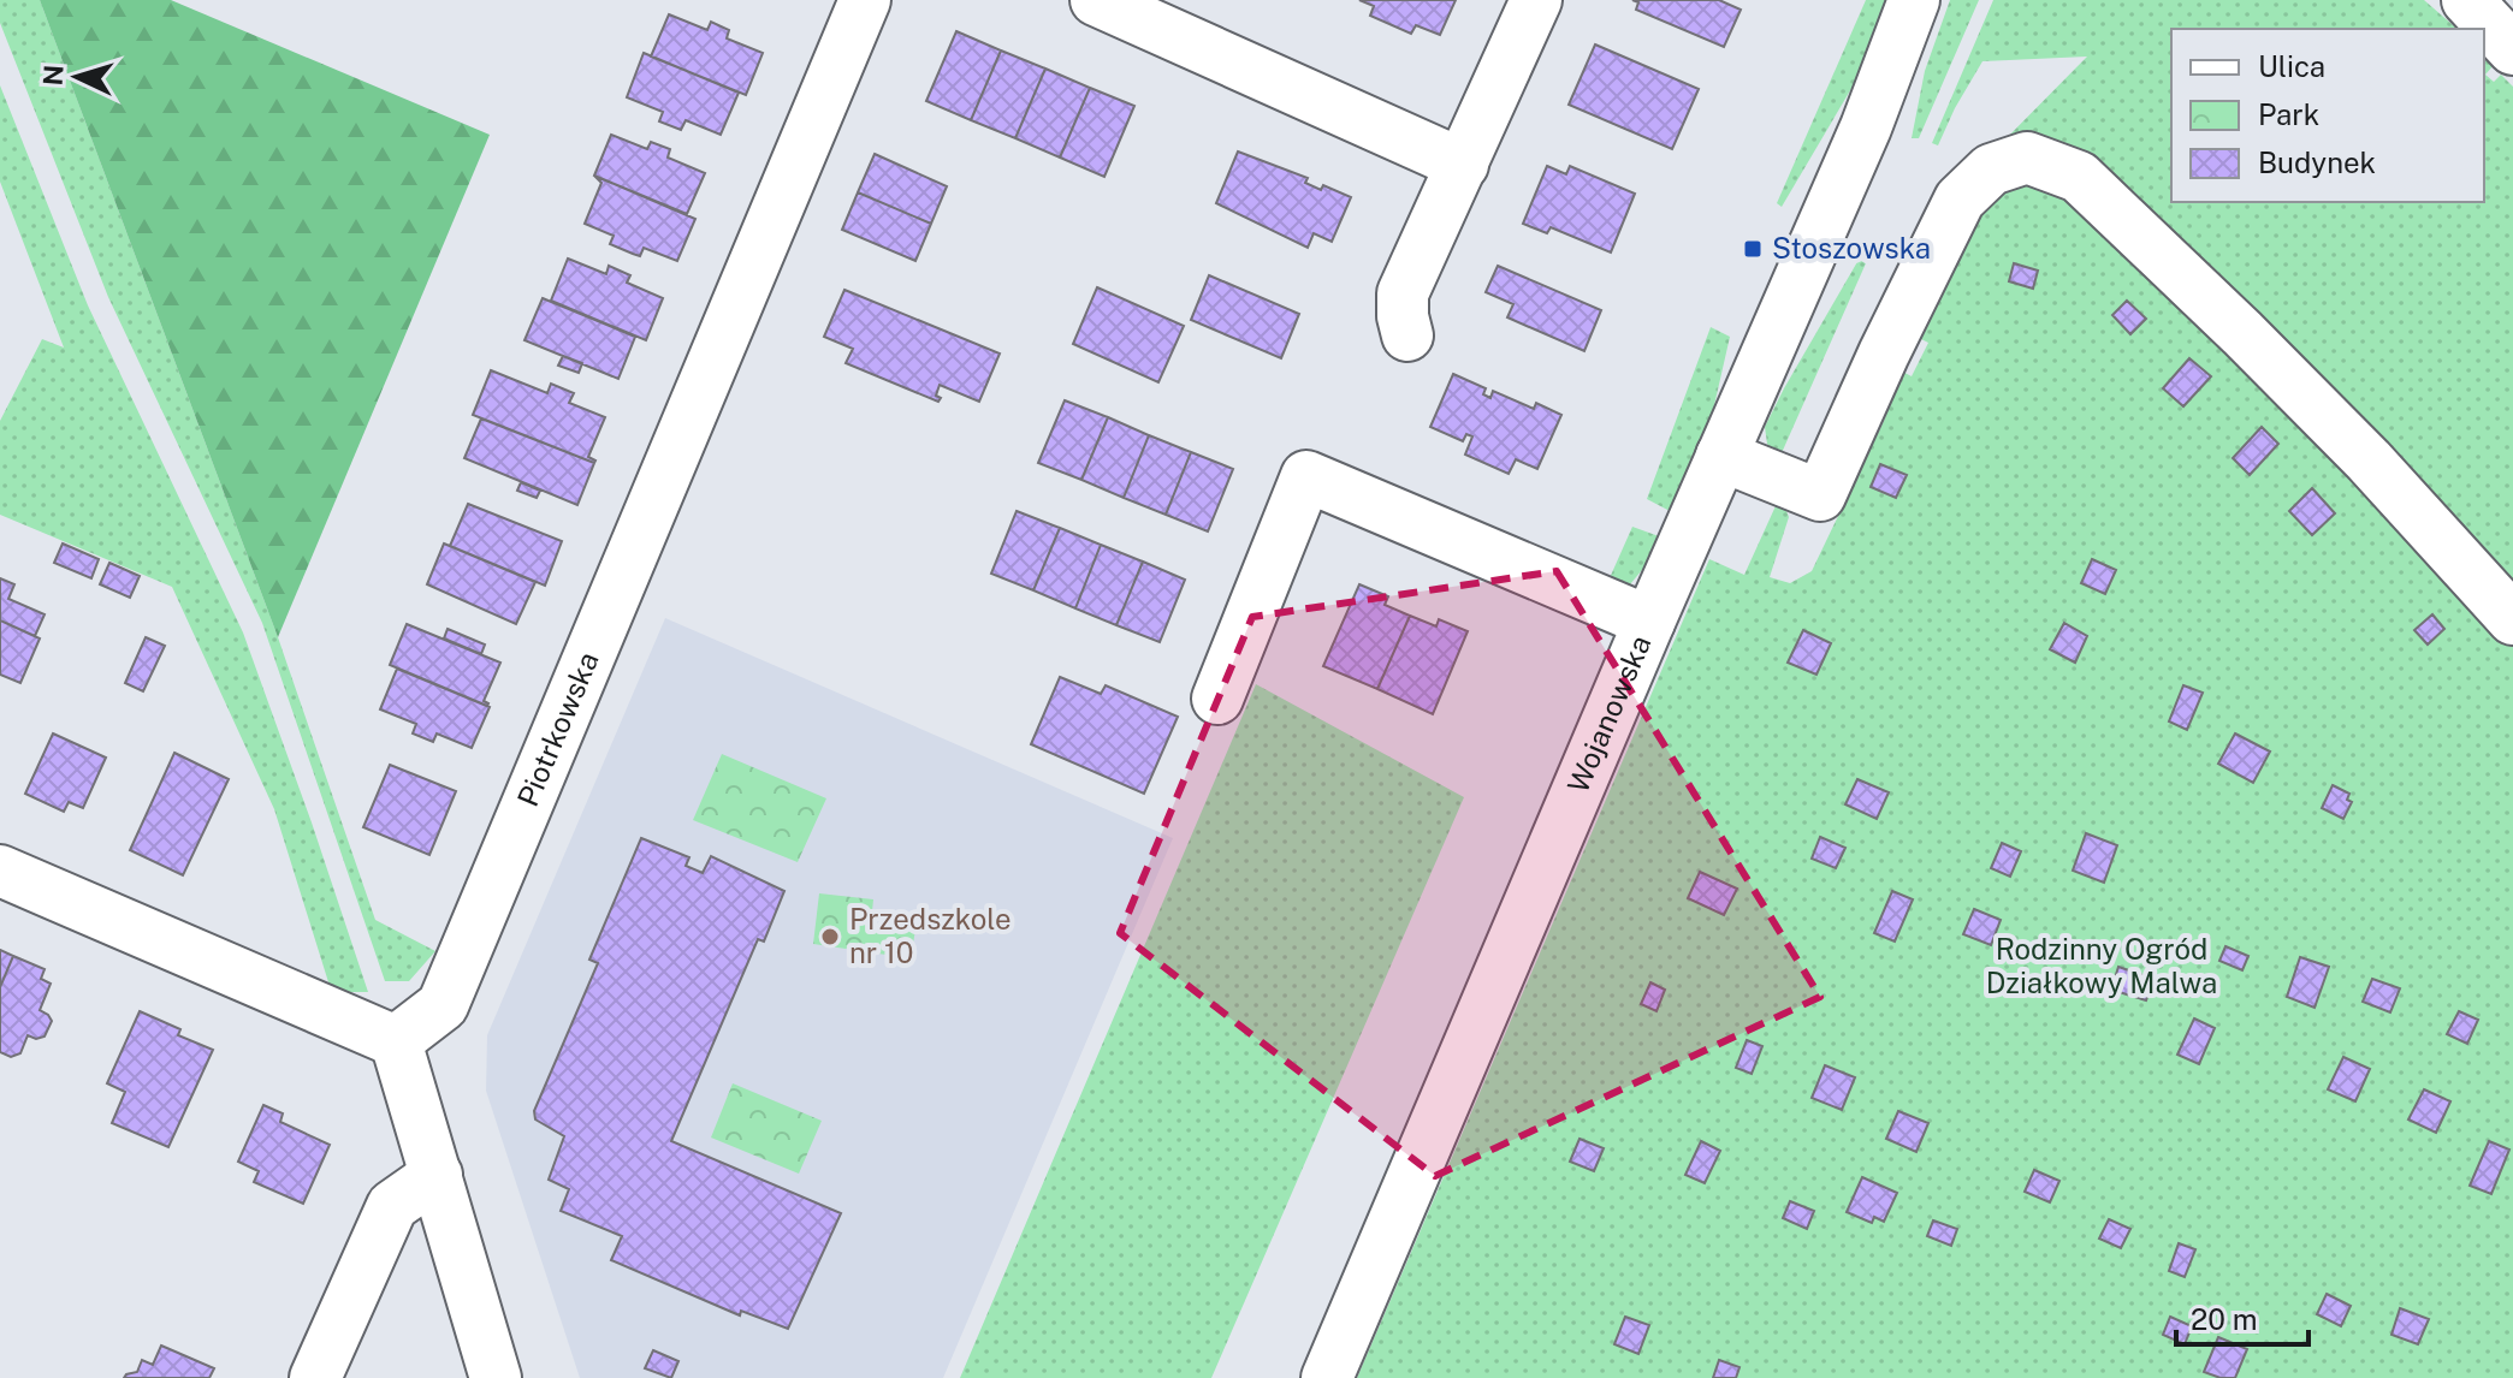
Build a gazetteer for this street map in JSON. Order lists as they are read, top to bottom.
{
  "streets": {
    "street": ["Wojanowska", "Piotrkowska"]
  },
  "parks": ["Rodzinny Ogród Działkowy Malwa"],
  "places": {
    "transit": ["Stoszowska"],
    "other": ["Przedszkole nr 10"]
  },
  "legend": ["Ulica", "Park", "Budynek"],
  "scale_bar": "20 m",
  "north": "left"
}
